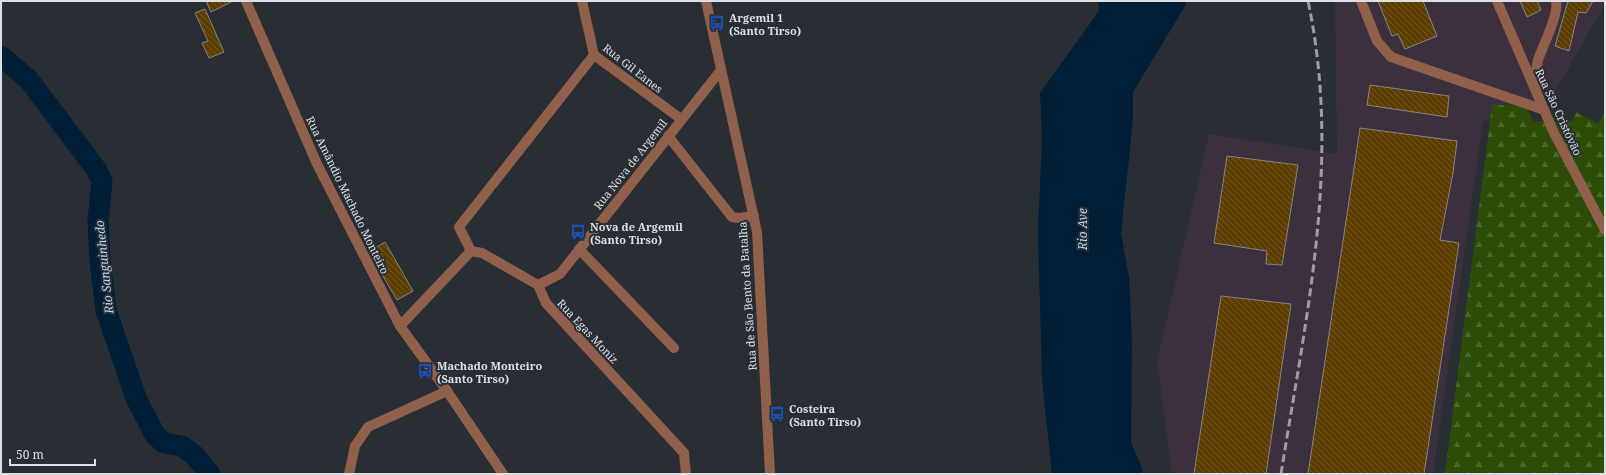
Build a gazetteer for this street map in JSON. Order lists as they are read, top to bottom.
{
  "streets": {
    "street": [
      "Rua Gil Eanes",
      "Rua São Cristóvão",
      "Rua Nova de Argemil",
      "Rua Amândio Machado Monteiro",
      "Rua de São Bento da Batalha",
      "Rua Egas Moniz"
    ]
  },
  "crossings": [
    ["Rua Gil Eanes", "Rua Nova de Argemil"],
    ["Rua Nova de Argemil", "Rua de São Bento da Batalha"],
    ["Rua Nova de Argemil", "Rua Egas Moniz"]
  ],
  "water": ["Rio Ave", "Rio Sanguinhedo"],
  "places": {
    "bus stop": [
      "Argemil 1 (Santo Tirso)",
      "Nova de Argemil (Santo Tirso)",
      "Machado Monteiro (Santo Tirso)",
      "Costeira (Santo Tirso)"
    ]
  },
  "scale_bar": "50 m"
}
